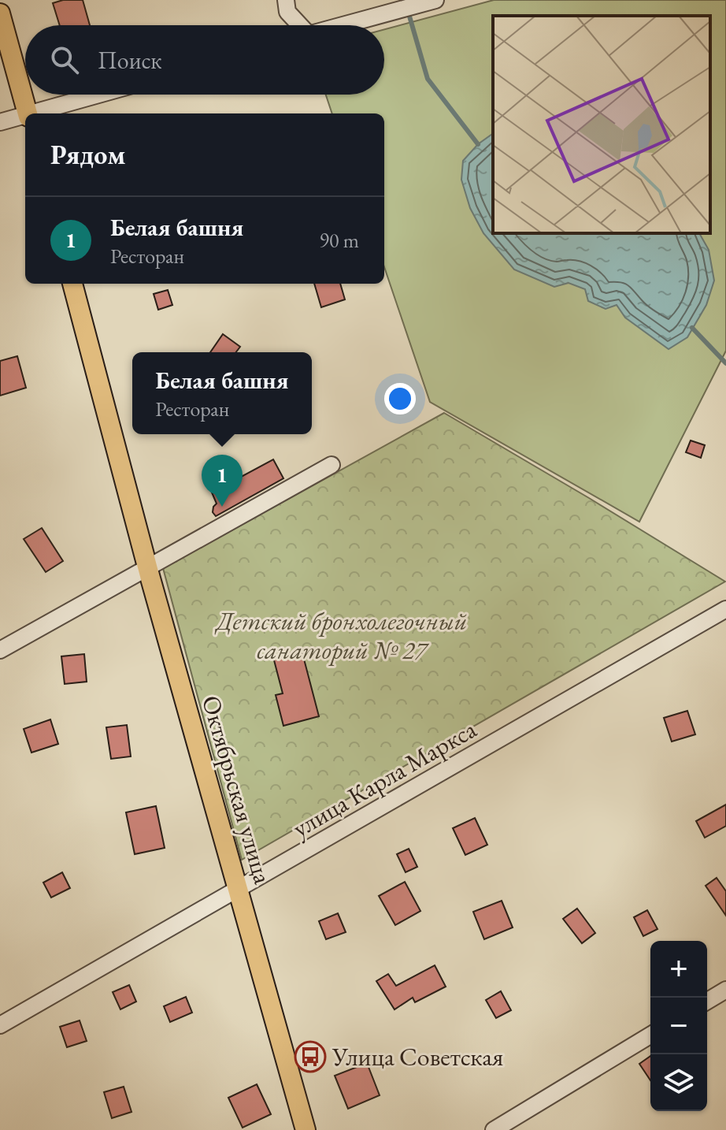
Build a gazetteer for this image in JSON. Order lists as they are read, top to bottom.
{
  "streets": {
    "main road": ["Октябрьская улица"],
    "street": ["улица Карла Маркса"]
  },
  "crossings": [
    ["улица Карла Маркса", "Октябрьская улица"]
  ],
  "parks": ["Детский бронхолегочный санаторий № 27"],
  "places": {
    "bus stop": ["Улица Советская"]
  },
  "page": {
    "search": "Поиск",
    "heading": "Рядом",
    "list": [
      {
        "mark": "1",
        "name": "Белая башня",
        "note": "Ресторан",
        "value": "90 m"
      }
    ],
    "popup": ["Белая башня", "Ресторан"],
    "pins": "1",
    "map_buttons": ["+", "−"]
  }
}
